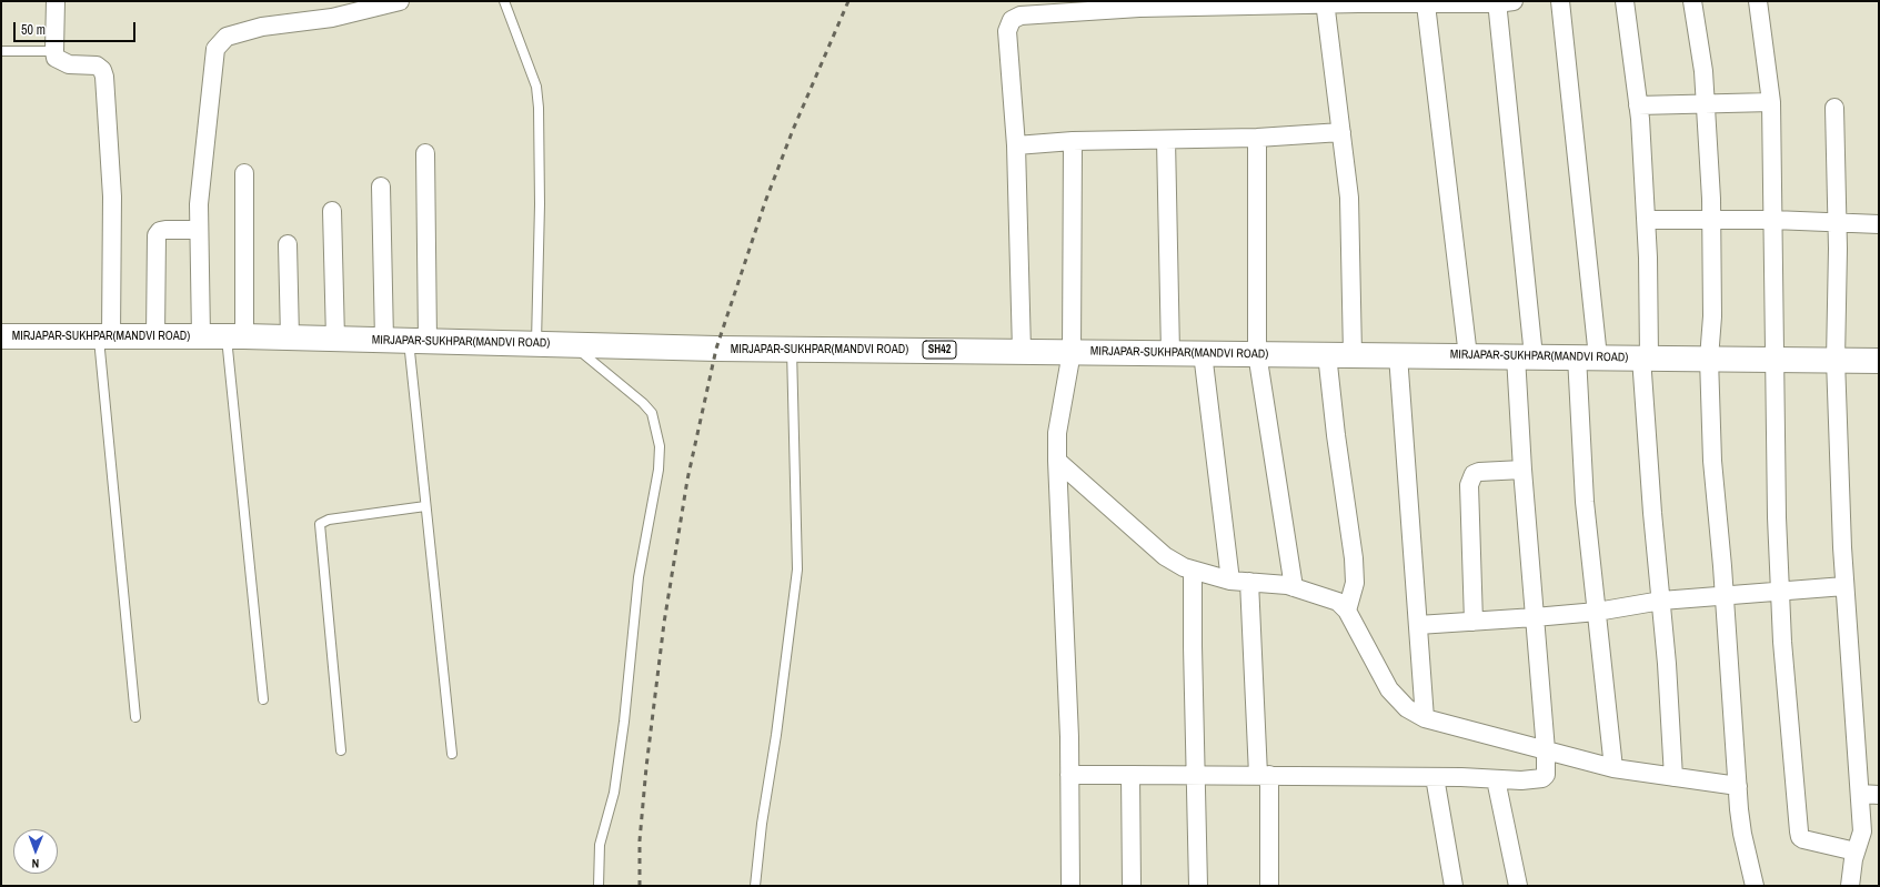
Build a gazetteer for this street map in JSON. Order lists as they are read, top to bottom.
{
  "streets": {
    "main road": ["MIRJAPAR-SUKHPAR(MANDVI ROAD)", "SH42"]
  },
  "scale_bar": "50 m",
  "north": "bottom"
}
